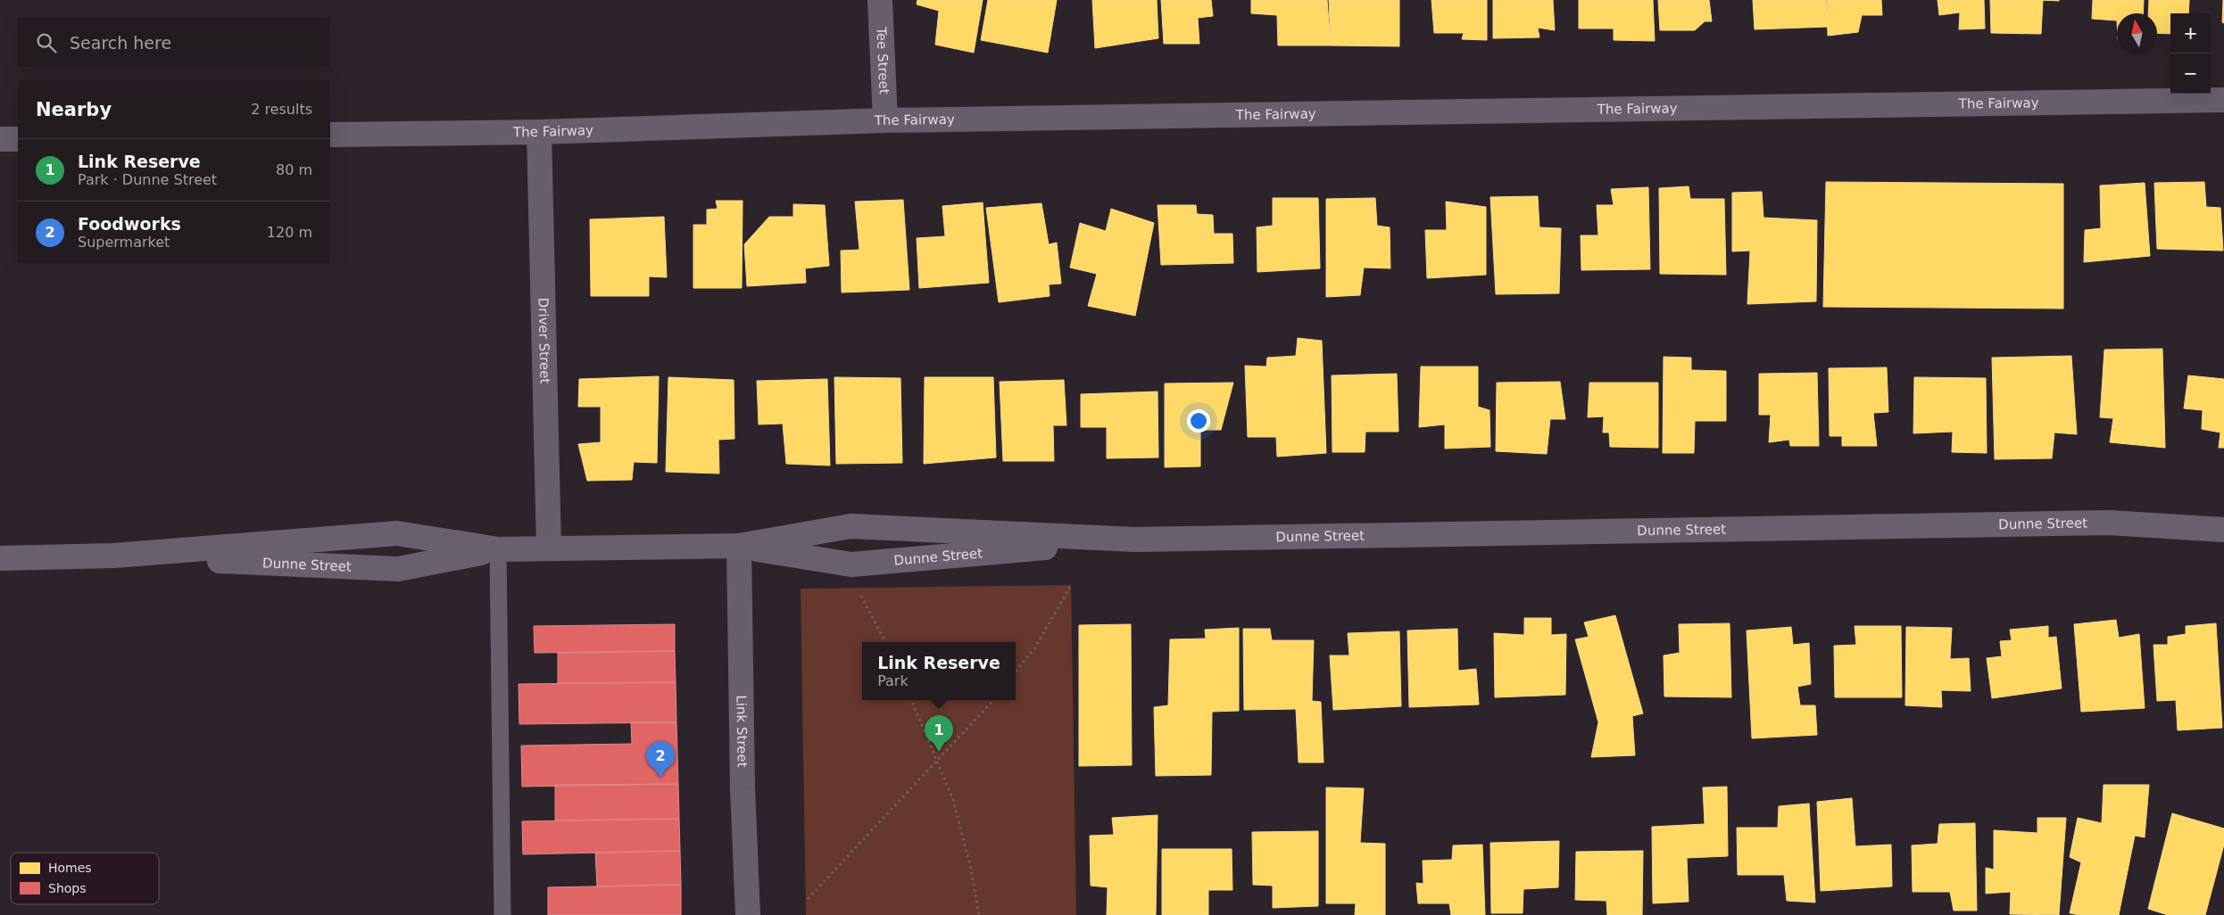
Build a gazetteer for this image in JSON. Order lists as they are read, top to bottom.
{
  "streets": {
    "main road": ["Dunne Street"],
    "street": [
      "Tee Street",
      "The Fairway",
      "Driver Street",
      "Link Street"
    ]
  },
  "crossings": [
    ["Tee Street", "The Fairway"],
    ["The Fairway", "Driver Street"],
    ["Driver Street", "Dunne Street"],
    ["Dunne Street", "Link Street"]
  ],
  "legend": ["Homes", "Shops"],
  "north": "top",
  "page": {
    "map_buttons": ["+", "−"],
    "search": "Search here",
    "heading": ["Nearby", "2 results"],
    "list": [
      {
        "mark": "1",
        "name": "Link Reserve",
        "note": "Park · Dunne Street",
        "value": "80 m"
      },
      {
        "mark": "2",
        "name": "Foodworks",
        "note": "Supermarket",
        "value": "120 m"
      }
    ],
    "popup": ["Link Reserve", "Park"],
    "pins": ["1", "2"]
  }
}
